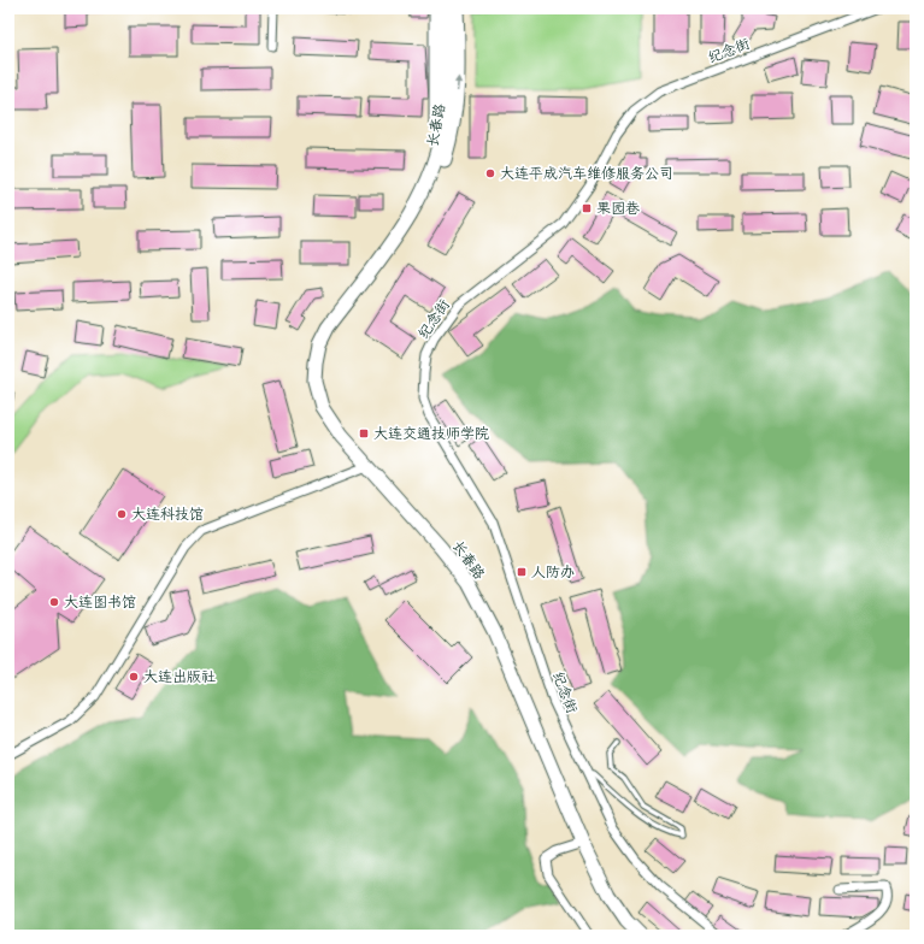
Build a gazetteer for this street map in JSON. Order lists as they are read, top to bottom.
{
  "streets": {
    "main road": ["长春路"],
    "street": ["纪念街"]
  },
  "places": {
    "other": [
      "大连平成汽车维修服务公司",
      "大连科技馆",
      "大连图书馆",
      "大连出版社"
    ],
    "transit": ["果园巷", "大连交通技师学院", "人防办"]
  }
}
